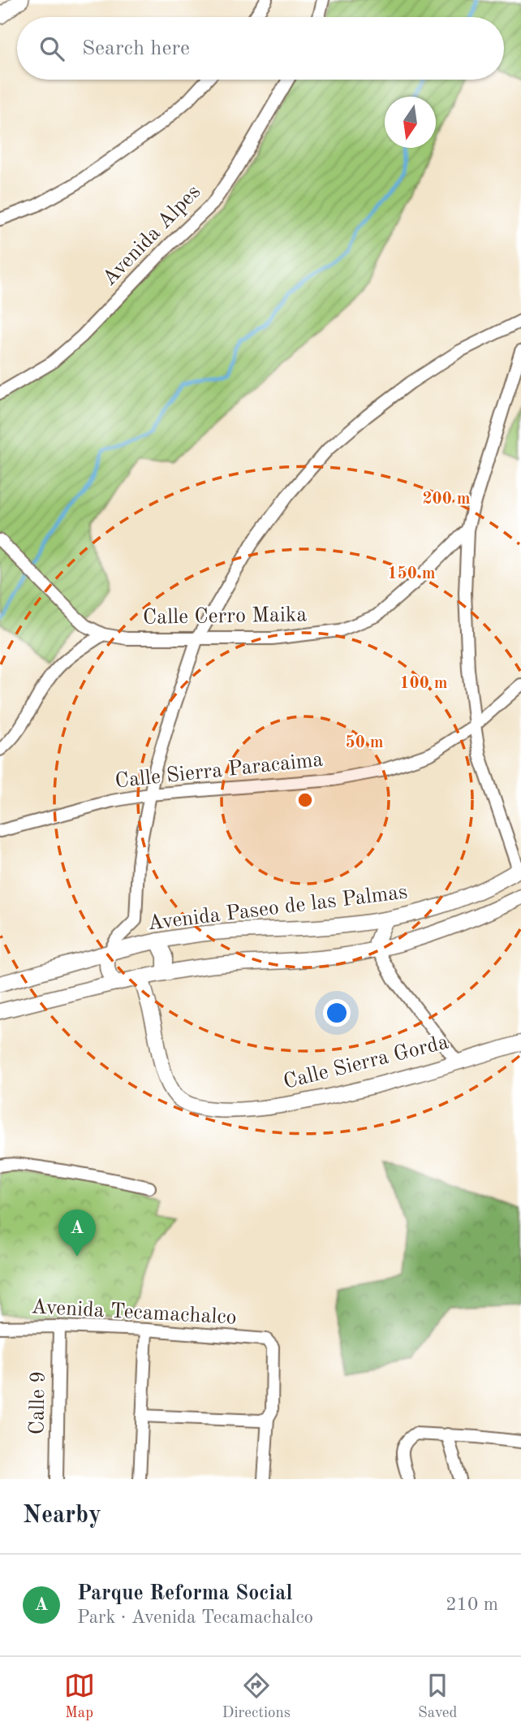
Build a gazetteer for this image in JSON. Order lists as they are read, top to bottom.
{
  "streets": {
    "main road": ["Avenida Paseo de las Palmas", "Calle Sierra Gorda"],
    "street": [
      "Avenida Alpes",
      "Calle Cerro Maika",
      "Calle Sierra Paracaima",
      "Avenida Tecamachalco",
      "Calle 9"
    ]
  },
  "crossings": [
    ["Avenida Tecamachalco", "Calle 9"]
  ],
  "north": "bottom",
  "page": {
    "search": "Search here",
    "pins": "A",
    "heading": "Nearby",
    "list": [
      {
        "mark": "A",
        "name": "Parque Reforma Social",
        "note": "Park · Avenida Tecamachalco",
        "value": "210 m"
      }
    ],
    "nav": ["Map", "Directions", "Saved"]
  },
  "rings": [
    "200 m",
    "150 m",
    "100 m",
    "50 m"
  ]
}
